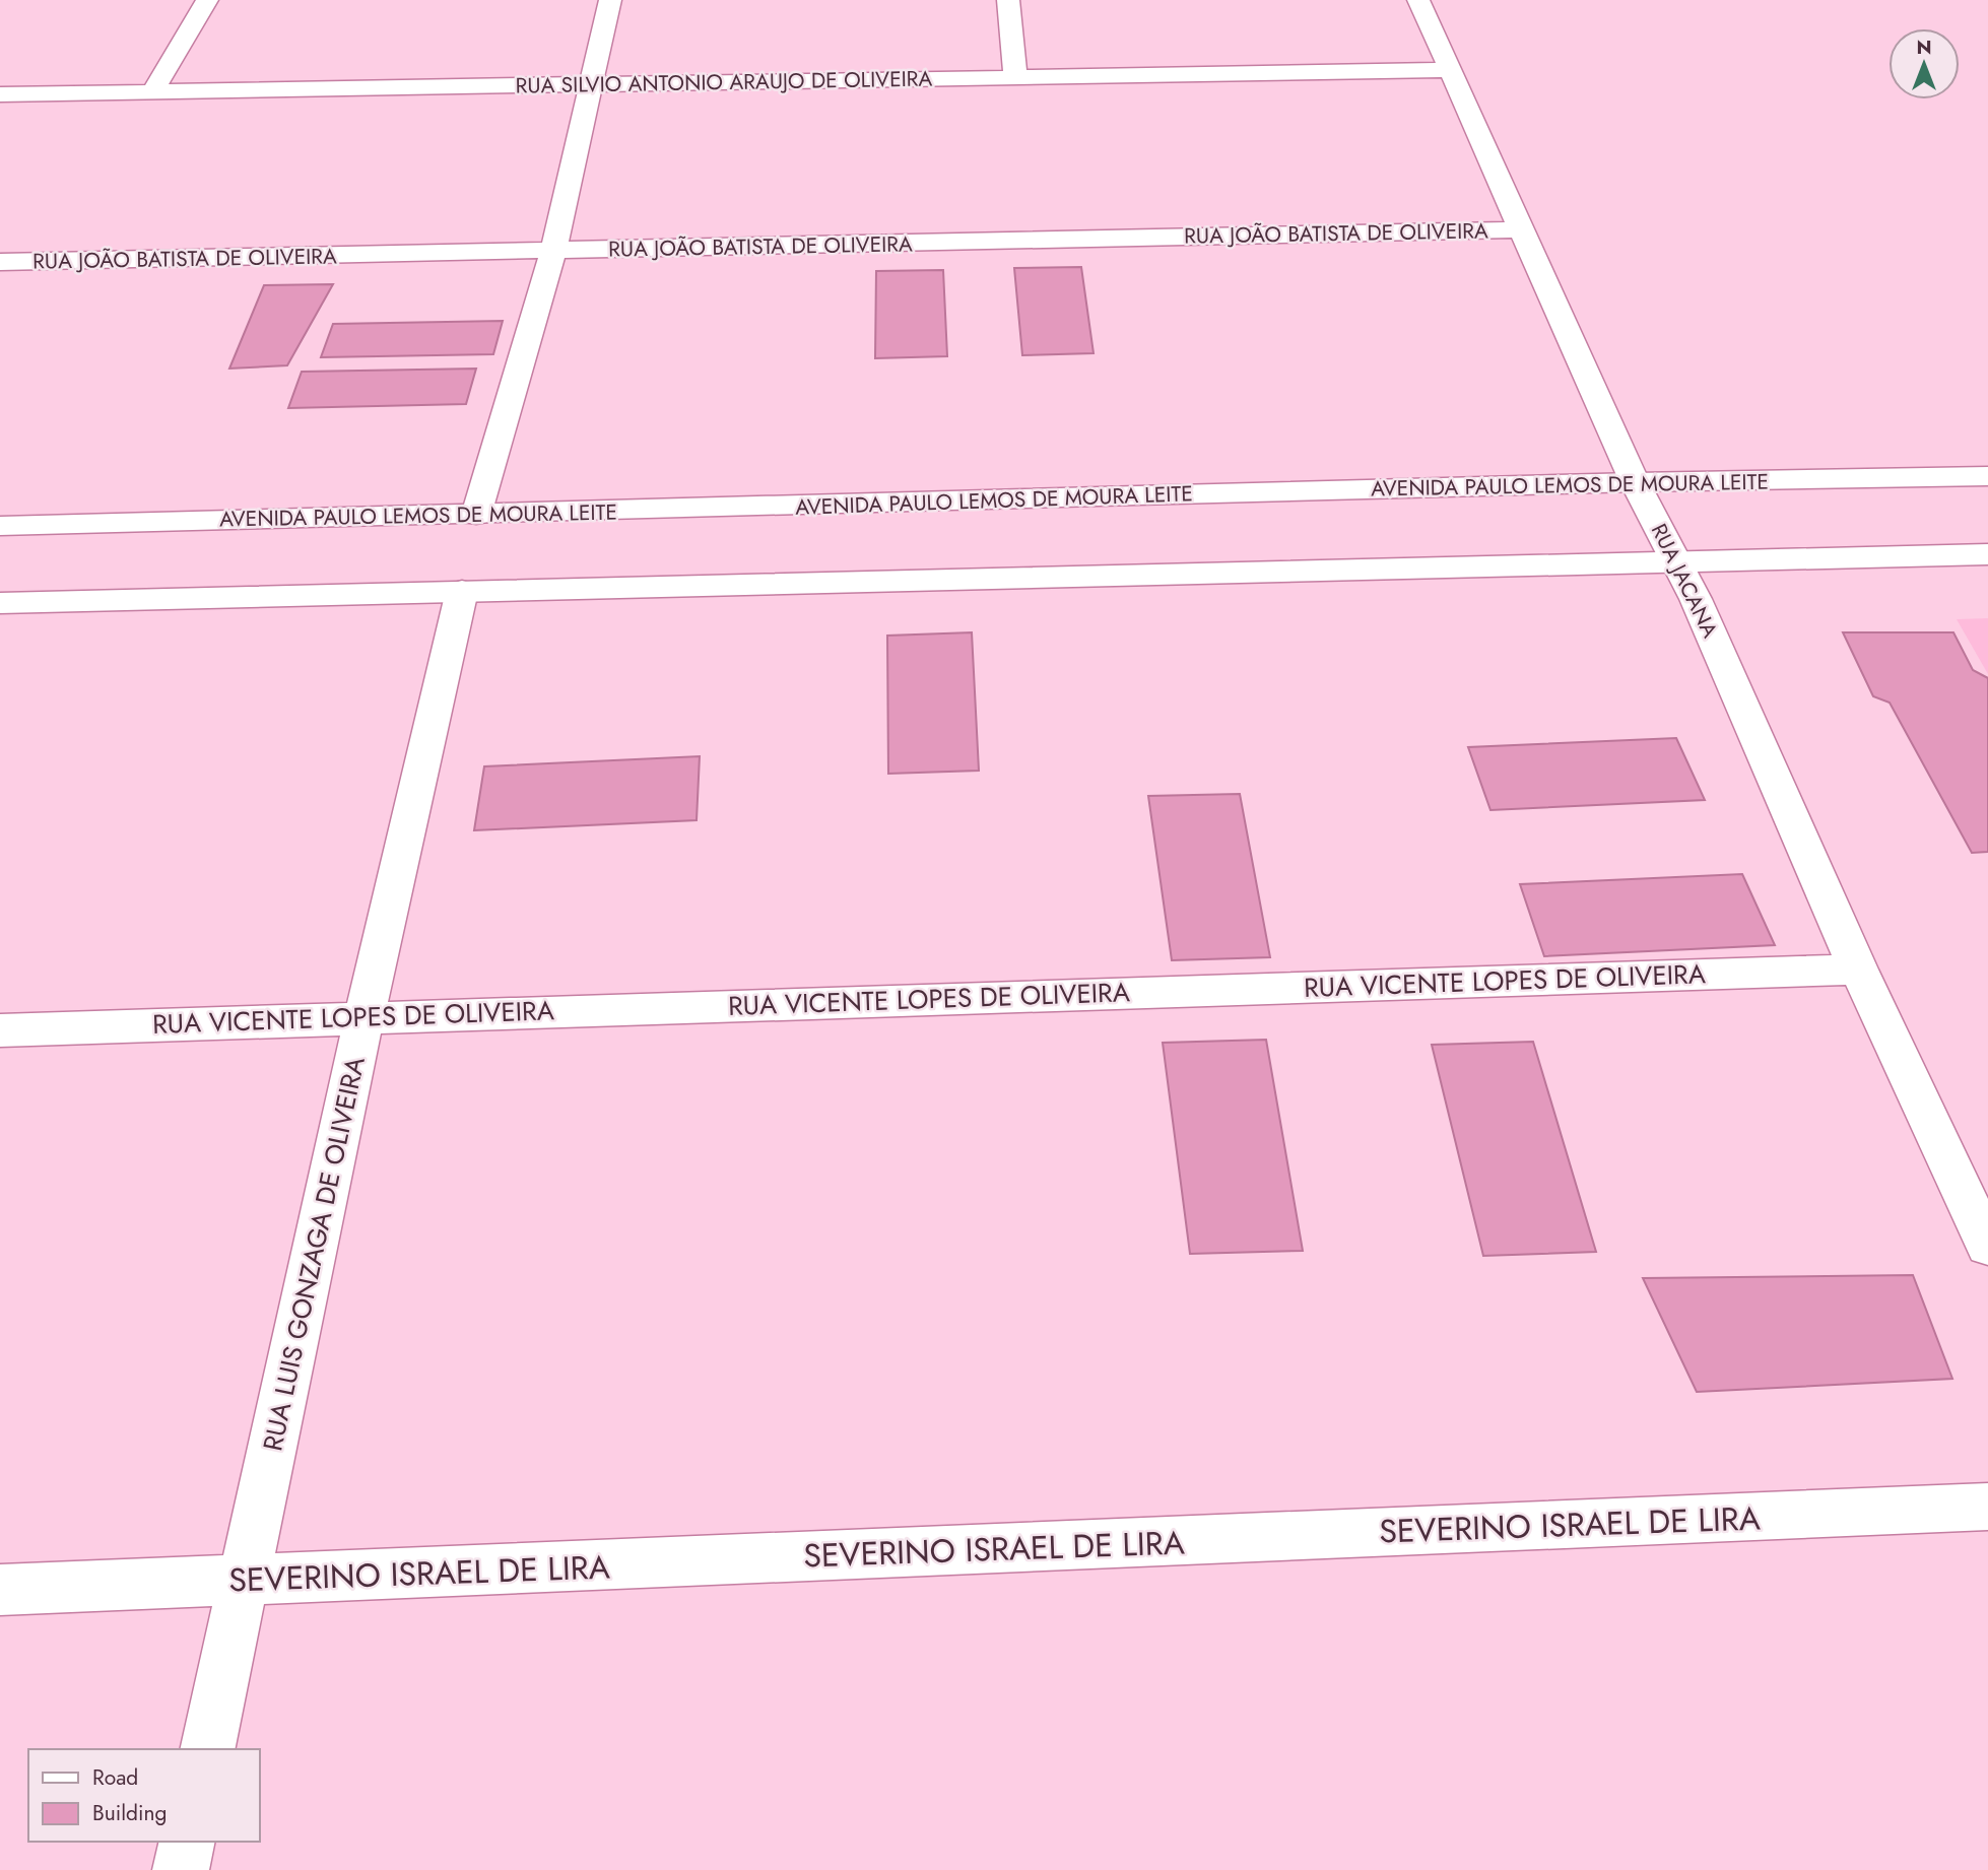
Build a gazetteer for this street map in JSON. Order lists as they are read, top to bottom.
{
  "streets": {
    "street": [
      "RUA SILVIO ANTONIO ARAUJO DE OLIVEIRA",
      "RUA JOÃO BATISTA DE OLIVEIRA",
      "AVENIDA PAULO LEMOS DE MOURA LEITE",
      "RUA JACANA",
      "RUA VICENTE LOPES DE OLIVEIRA",
      "RUA LUIS GONZAGA DE OLIVEIRA",
      "SEVERINO ISRAEL DE LIRA"
    ]
  },
  "crossings": [
    ["RUA SILVIO ANTONIO ARAUJO DE OLIVEIRA", "RUA JACANA"],
    ["RUA JOÃO BATISTA DE OLIVEIRA", "RUA JACANA"],
    ["AVENIDA PAULO LEMOS DE MOURA LEITE", "RUA JACANA"],
    ["RUA JACANA", "RUA VICENTE LOPES DE OLIVEIRA"],
    ["RUA VICENTE LOPES DE OLIVEIRA", "RUA LUIS GONZAGA DE OLIVEIRA"],
    ["RUA LUIS GONZAGA DE OLIVEIRA", "SEVERINO ISRAEL DE LIRA"]
  ],
  "legend": ["Road", "Building"],
  "north": "top"
}
